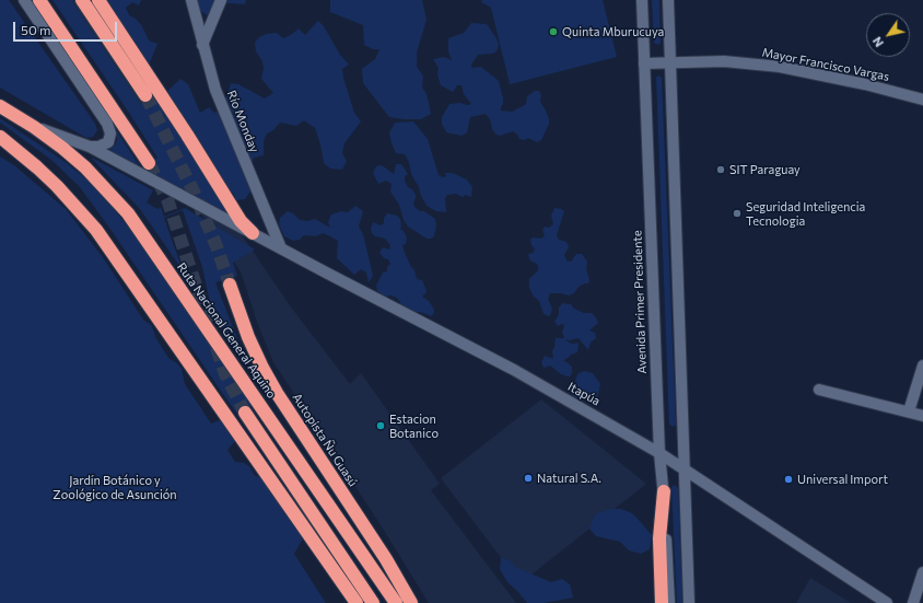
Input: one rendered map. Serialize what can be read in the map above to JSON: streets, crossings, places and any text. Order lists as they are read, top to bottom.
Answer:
{
  "streets": {
    "highway": ["Ruta Nacional General Aquino", "Autopista Ñu Guasú"],
    "street": [
      "Mayor Francisco Vargas",
      "Río Monday",
      "Avenida Primer Presidente",
      "Itapúa"
    ]
  },
  "crossings": [
    ["Mayor Francisco Vargas", "Avenida Primer Presidente"],
    ["Río Monday", "Itapúa"],
    ["Avenida Primer Presidente", "Itapúa"],
    ["Ruta Nacional General Aquino", "Itapúa"]
  ],
  "parks": ["Jardín Botánico y Zoológico de Asunción"],
  "places": [
    "Quinta Mburucuya",
    "SIT Paraguay",
    "Seguridad Inteligencia Tecnologia",
    "Estacion Botanico",
    "Natural S.A.",
    "Universal Import"
  ],
  "scale_bar": "50 m",
  "north": "bottom left"
}
